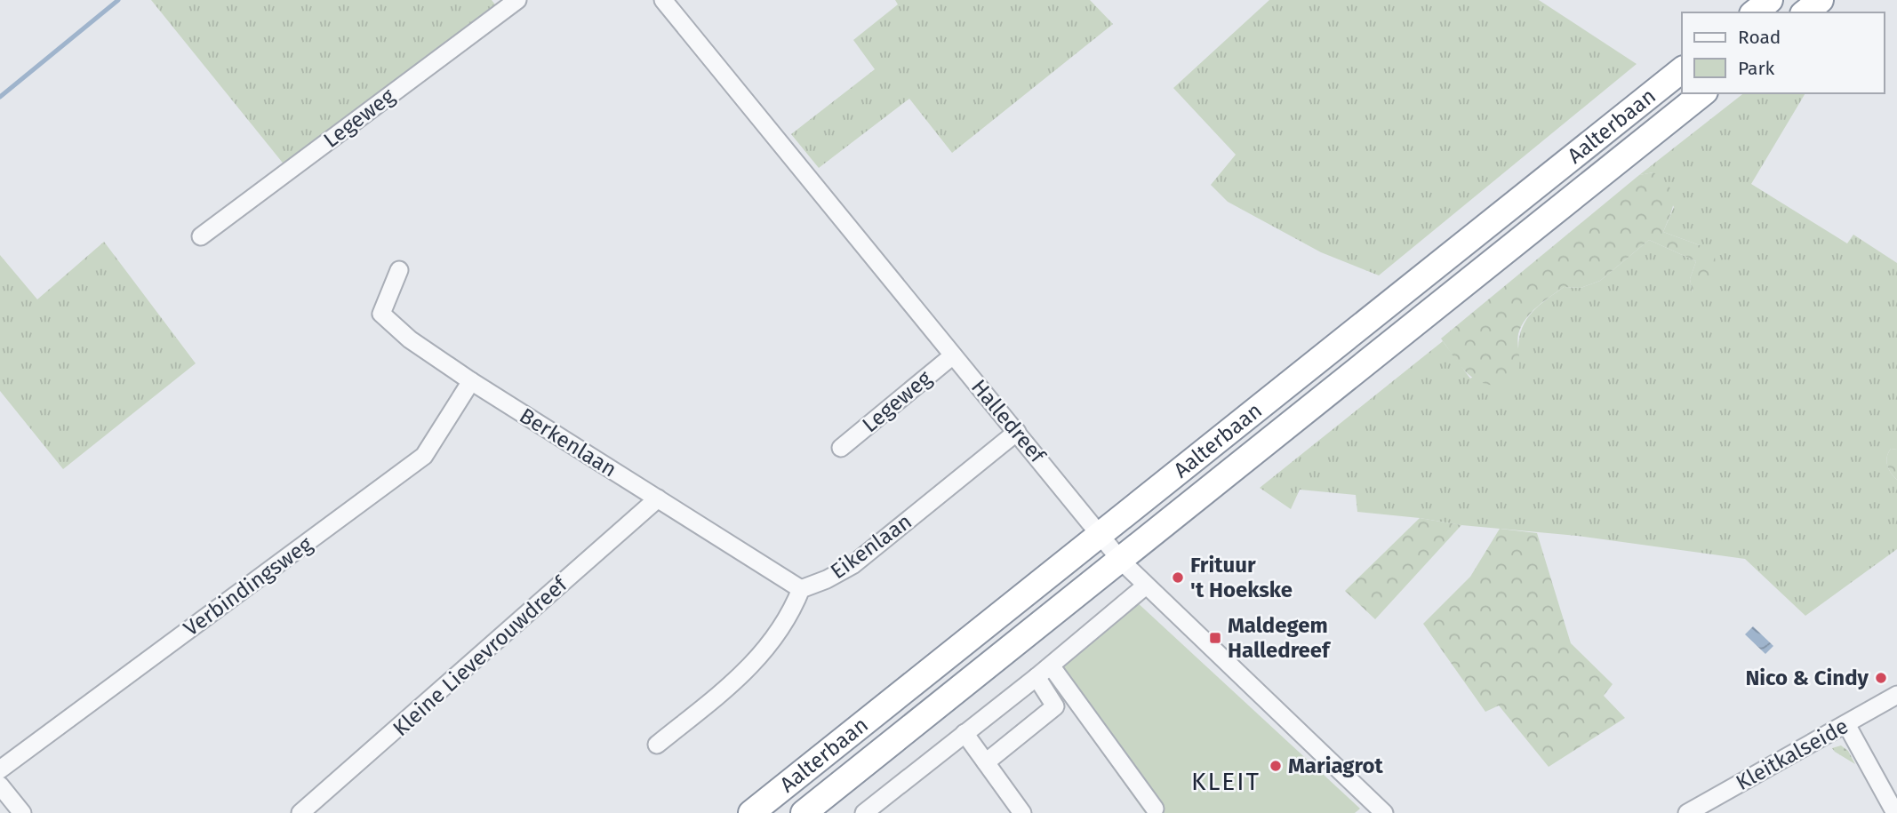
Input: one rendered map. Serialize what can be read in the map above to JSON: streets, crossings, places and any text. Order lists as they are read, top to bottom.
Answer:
{
  "streets": {
    "highway": ["Aalterbaan"],
    "street": [
      "Legeweg",
      "Halledreef",
      "Berkenlaan",
      "Eikenlaan",
      "Verbindingsweg",
      "Kleine Lievevrouwdreef",
      "Kleitkalseide"
    ]
  },
  "crossings": [
    ["Legeweg", "Halledreef"],
    ["Aalterbaan", "Halledreef"],
    ["Halledreef", "Eikenlaan"],
    ["Berkenlaan", "Eikenlaan"],
    ["Berkenlaan", "Verbindingsweg"],
    ["Berkenlaan", "Kleine Lievevrouwdreef"]
  ],
  "districts": ["KLEIT"],
  "places": {
    "other": ["Frituur 't Hoekske", "Nico & Cindy", "Mariagrot"],
    "transit": ["Maldegem Halledreef"]
  },
  "legend": ["Road", "Park"]
}
